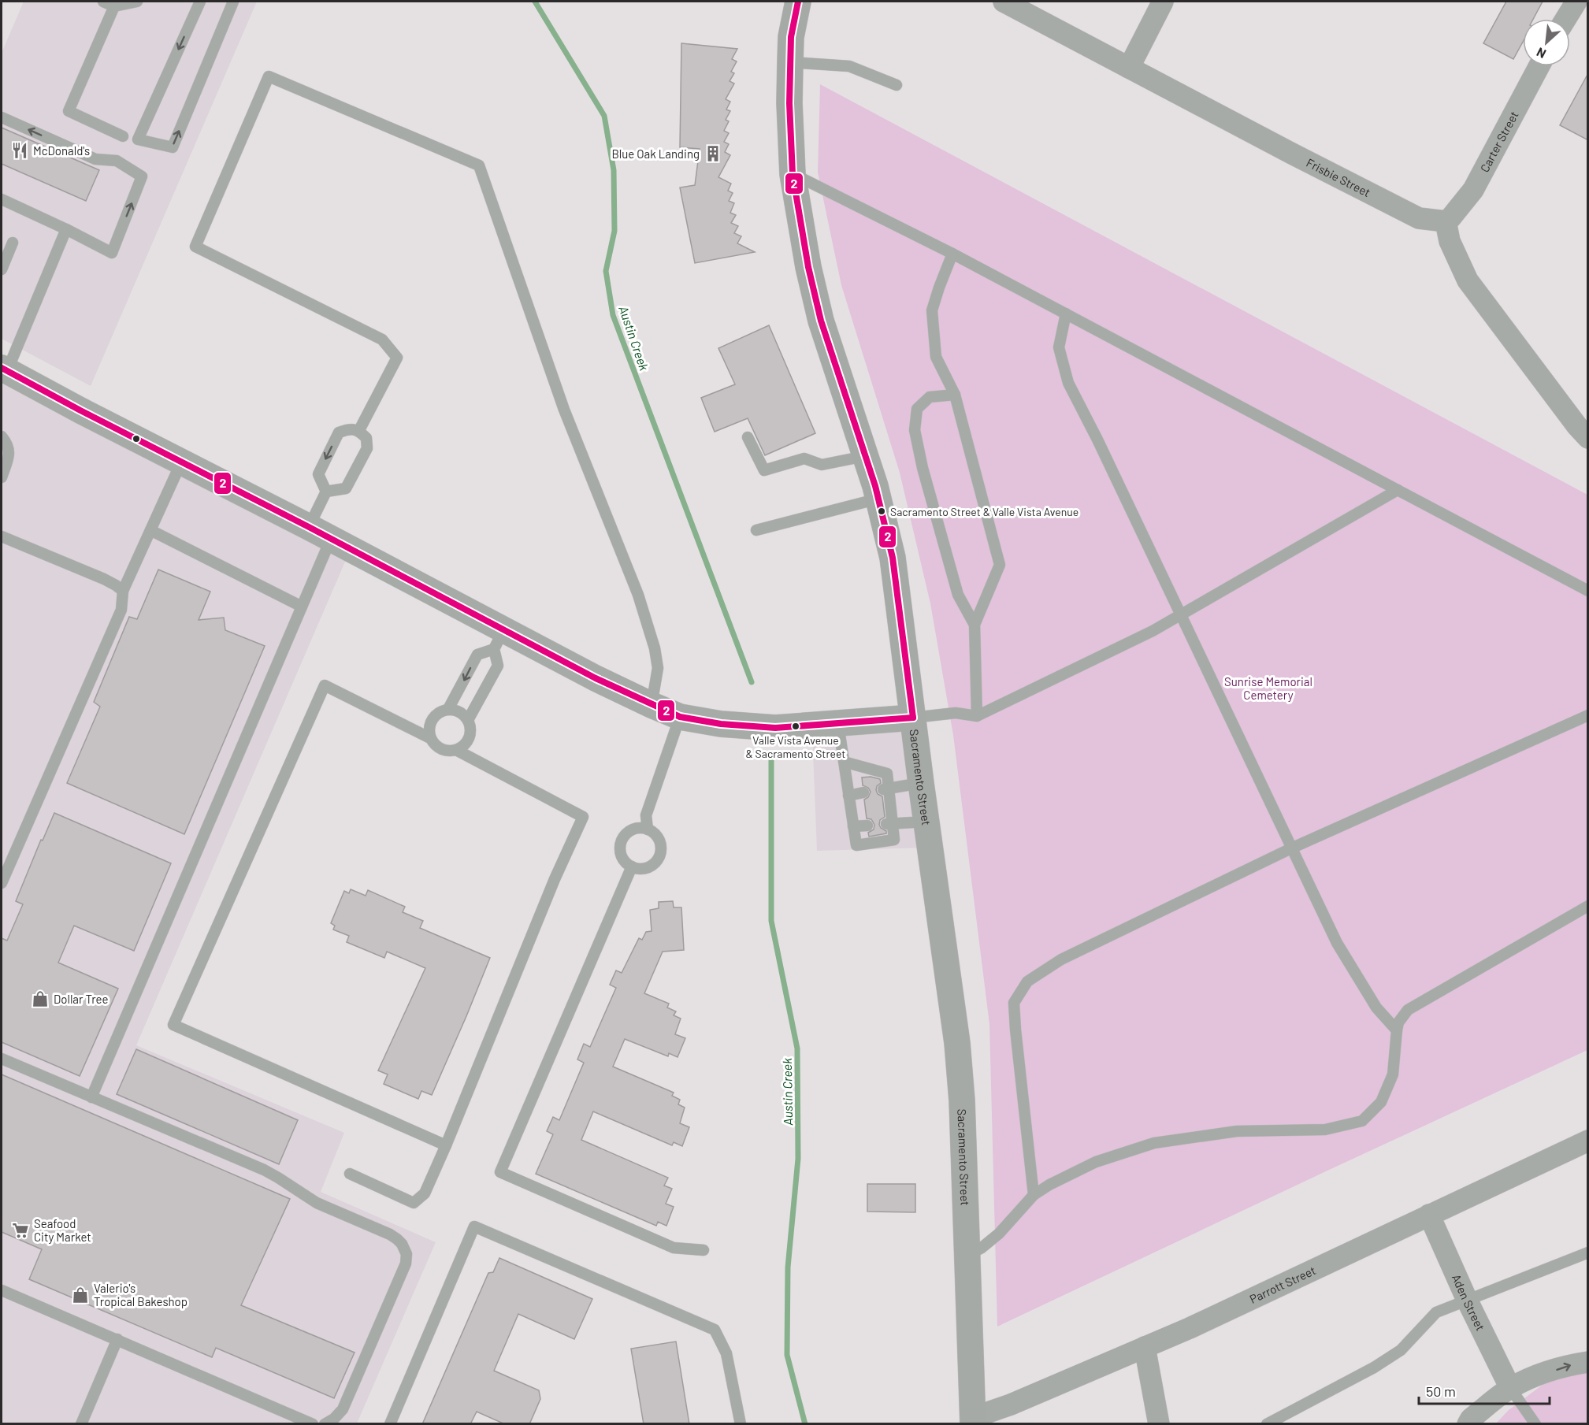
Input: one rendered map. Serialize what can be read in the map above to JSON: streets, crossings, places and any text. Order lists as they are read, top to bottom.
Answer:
{
  "streets": {
    "main road": ["Sacramento Street"],
    "street": [
      "Carter Street",
      "Frisbie Street",
      "Parrott Street",
      "Aden Street"
    ]
  },
  "crossings": [
    ["Carter Street", "Frisbie Street"],
    ["Sacramento Street", "Parrott Street"],
    ["Parrott Street", "Aden Street"]
  ],
  "water": ["Austin Creek"],
  "parks": ["Sunrise Memorial Cemetery"],
  "places": {
    "restaurant": ["McDonald's"],
    "building": ["Blue Oak Landing"],
    "other": ["Sacramento Street & Valle Vista Avenue", "Valle Vista Avenue & Sacramento Street"],
    "shop": ["Dollar Tree", "Valerio's Tropical Bakeshop"],
    "supermarket": ["Seafood City Market"]
  },
  "lines": ["transit line 2"],
  "scale_bar": "50 m",
  "north": "bottom left"
}
